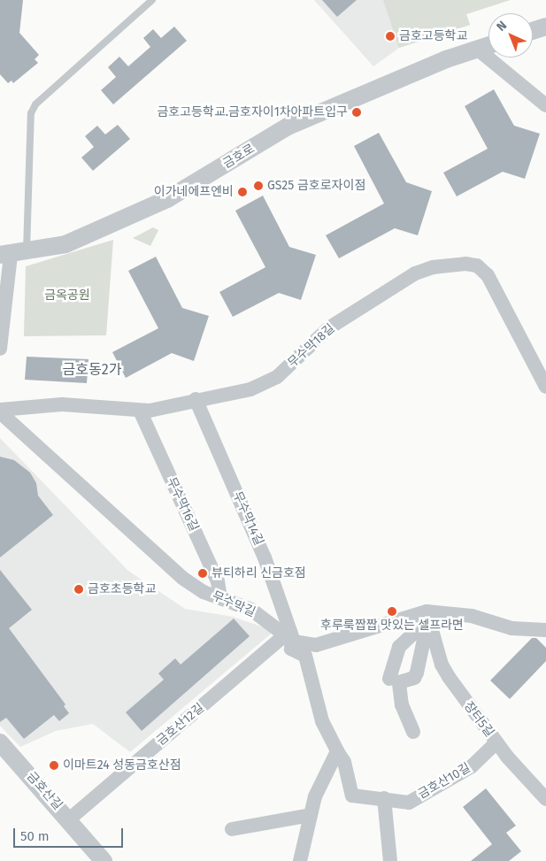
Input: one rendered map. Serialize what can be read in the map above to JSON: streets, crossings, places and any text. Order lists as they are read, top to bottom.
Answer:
{
  "streets": {
    "street": [
      "금호로",
      "무수막18길",
      "무수막16길",
      "무수막14길",
      "무수막길",
      "장터5길",
      "금호산12길",
      "금호산10길",
      "금호산길"
    ]
  },
  "crossings": [
    ["무수막18길", "무수막16길"],
    ["무수막18길", "무수막14길"],
    ["무수막18길", "무수막길"],
    ["무수막16길", "무수막길"],
    ["무수막14길", "무수막길"],
    ["무수막14길", "금호산12길"],
    ["무수막14길", "금호산10길"],
    ["무수막길", "장터5길"],
    ["무수막길", "금호산12길"],
    ["무수막길", "금호산10길"],
    ["장터5길", "금호산10길"],
    ["금호산12길", "금호산10길"],
    ["금호산12길", "금호산길"]
  ],
  "districts": ["금호동2가"],
  "parks": ["금옥공원"],
  "places": [
    "금호고등학교",
    "금호고등학교.금호자이1차아파트입구",
    "GS25 금호로자이점",
    "이가네에프엔비",
    "뷰티하리 신금호점",
    "금호초등학교",
    "후루룩짭짭 맛있는 셀프라면",
    "이마트24 성동금호산점"
  ],
  "scale_bar": "50 m",
  "north": "top left"
}
